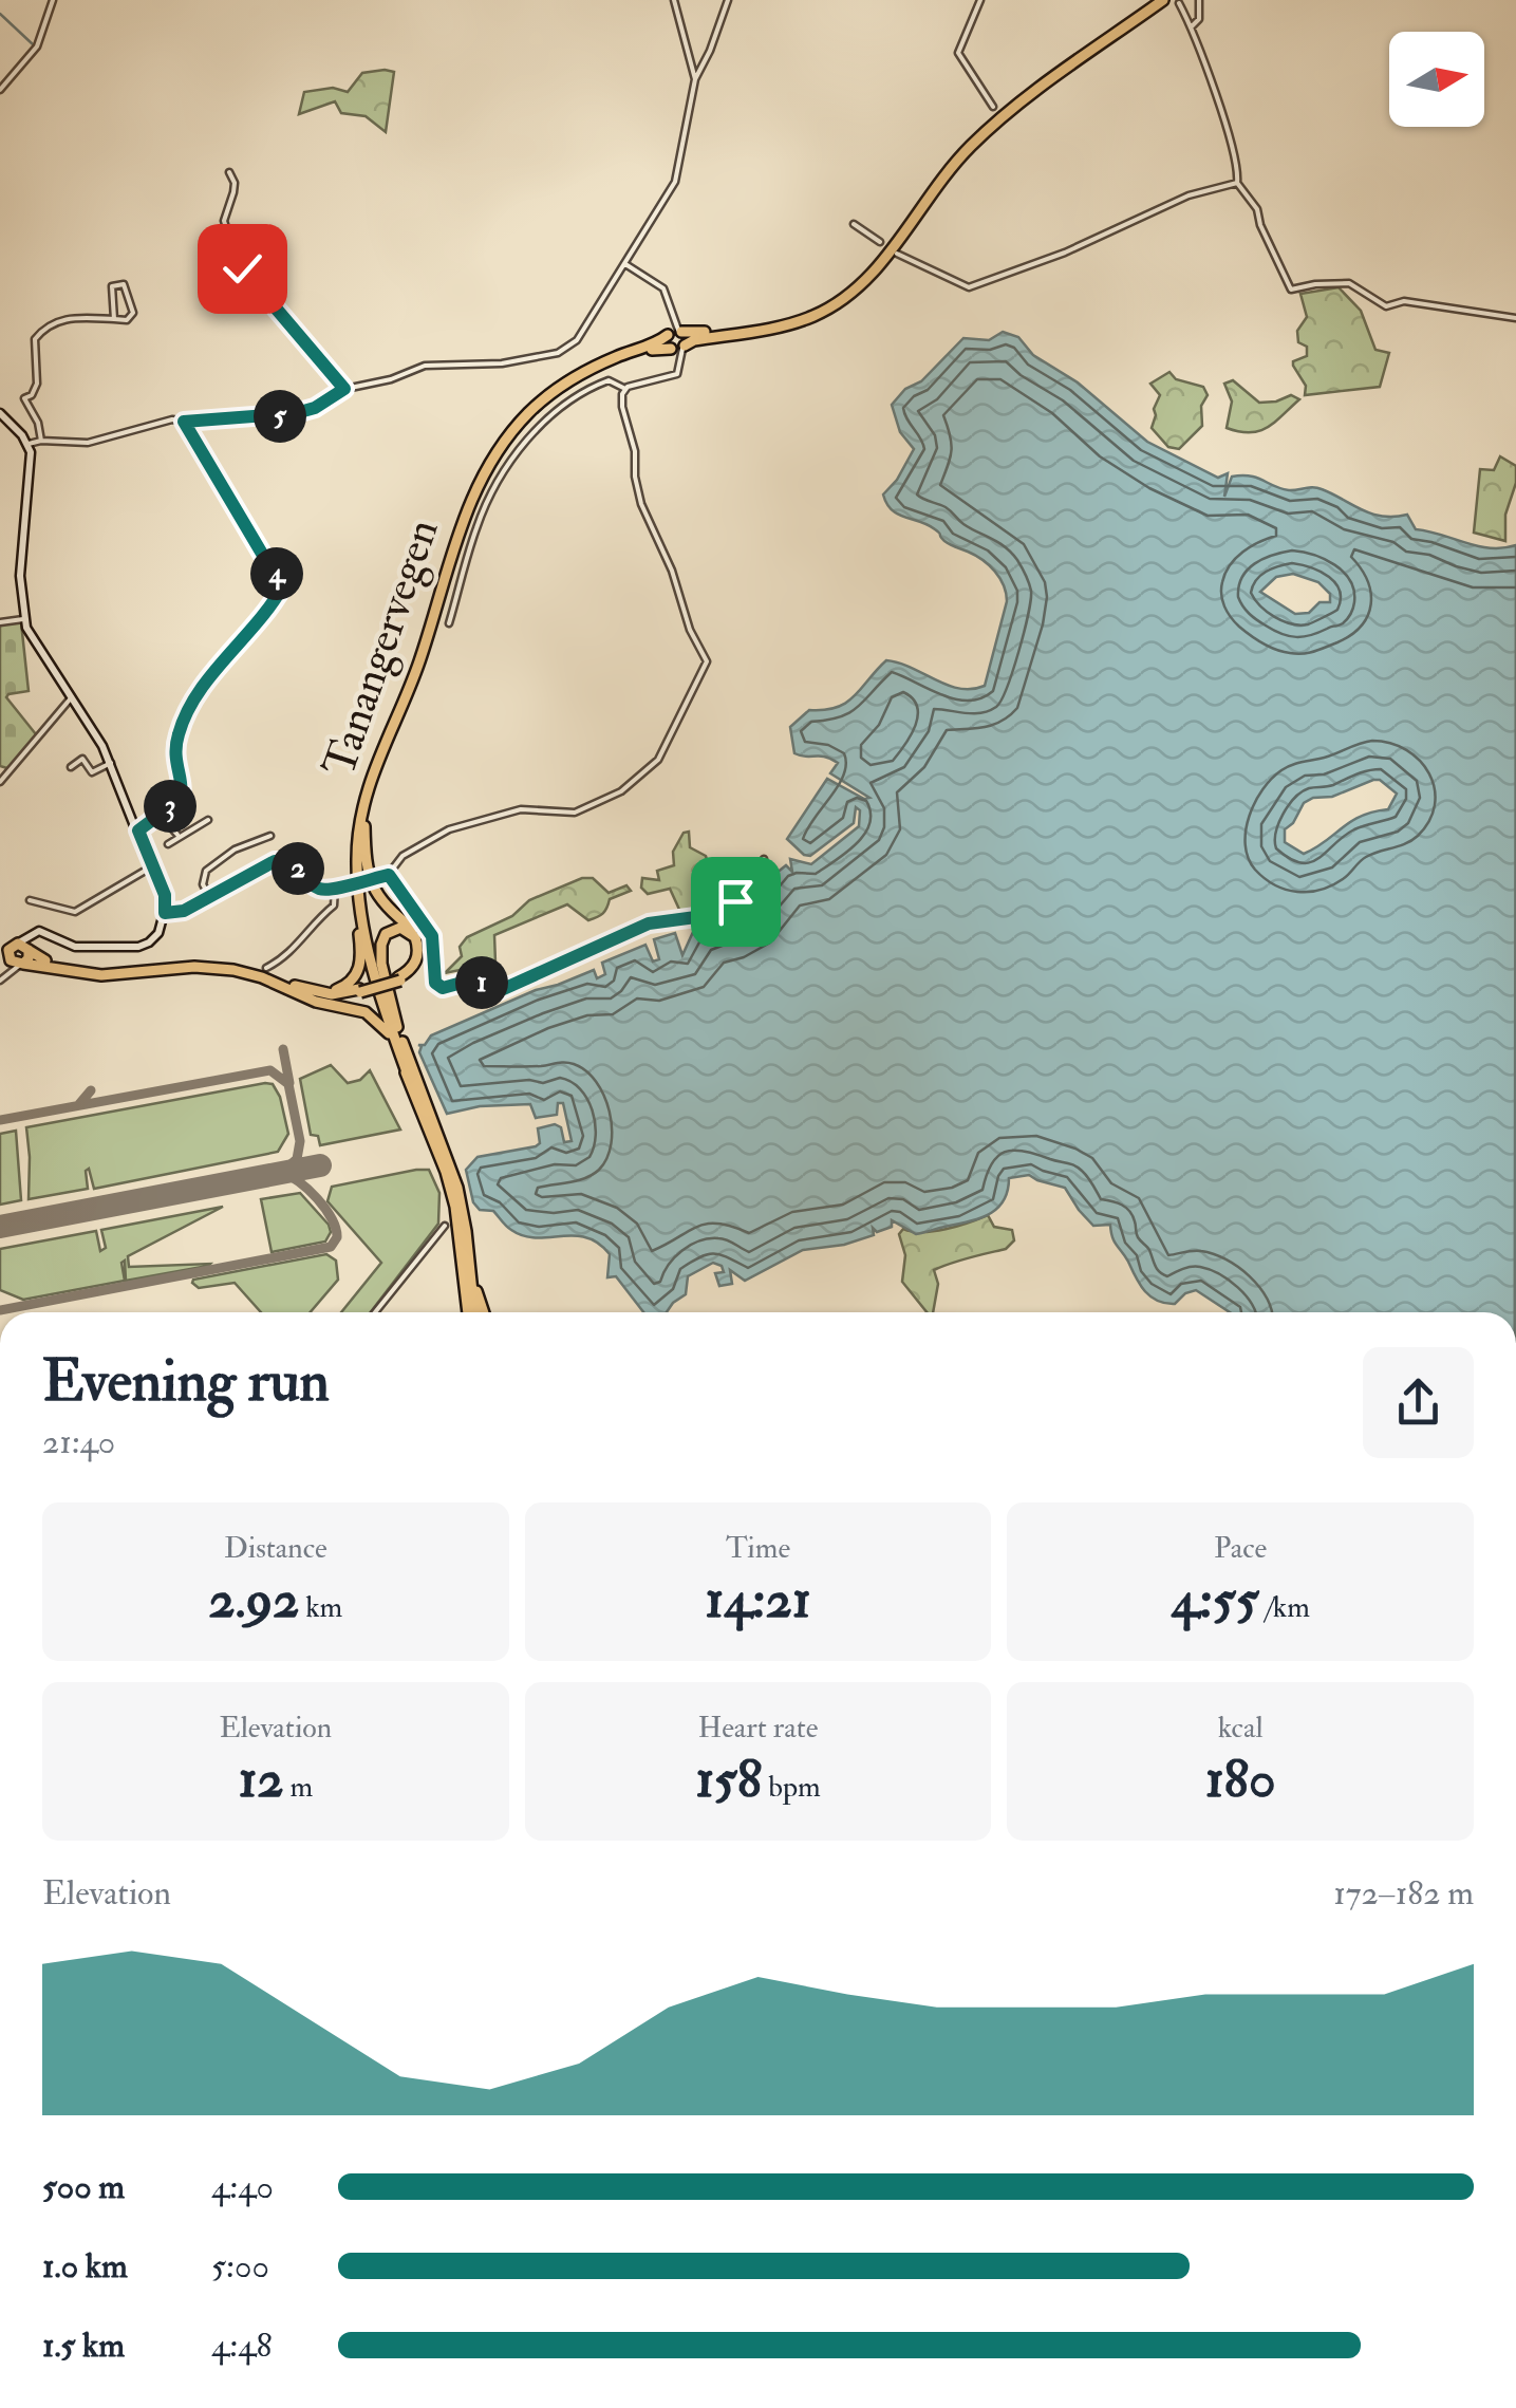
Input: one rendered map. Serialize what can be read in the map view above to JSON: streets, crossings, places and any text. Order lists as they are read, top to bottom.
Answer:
{
  "streets": {
    "highway": ["Tanangervegen"]
  },
  "north": "right",
  "page": {
    "pins": [
      "5",
      "4",
      "3",
      "2",
      "1"
    ],
    "heading": ["Evening run", "21:40"],
    "stats": [
      ["Distance", "2.92 km"],
      ["Time", "14:21"],
      ["Pace", "4:55 /km"],
      ["Elevation", "12 m"],
      ["Heart rate", "158 bpm"],
      ["kcal", "180"]
    ],
    "chart": ["Elevation", "172–182 m"],
    "list": [
      {
        "name": "500 m",
        "note": "4:40"
      },
      {
        "name": "1.0 km",
        "note": "5:00"
      },
      {
        "name": "1.5 km",
        "note": "4:48"
      }
    ]
  }
}
